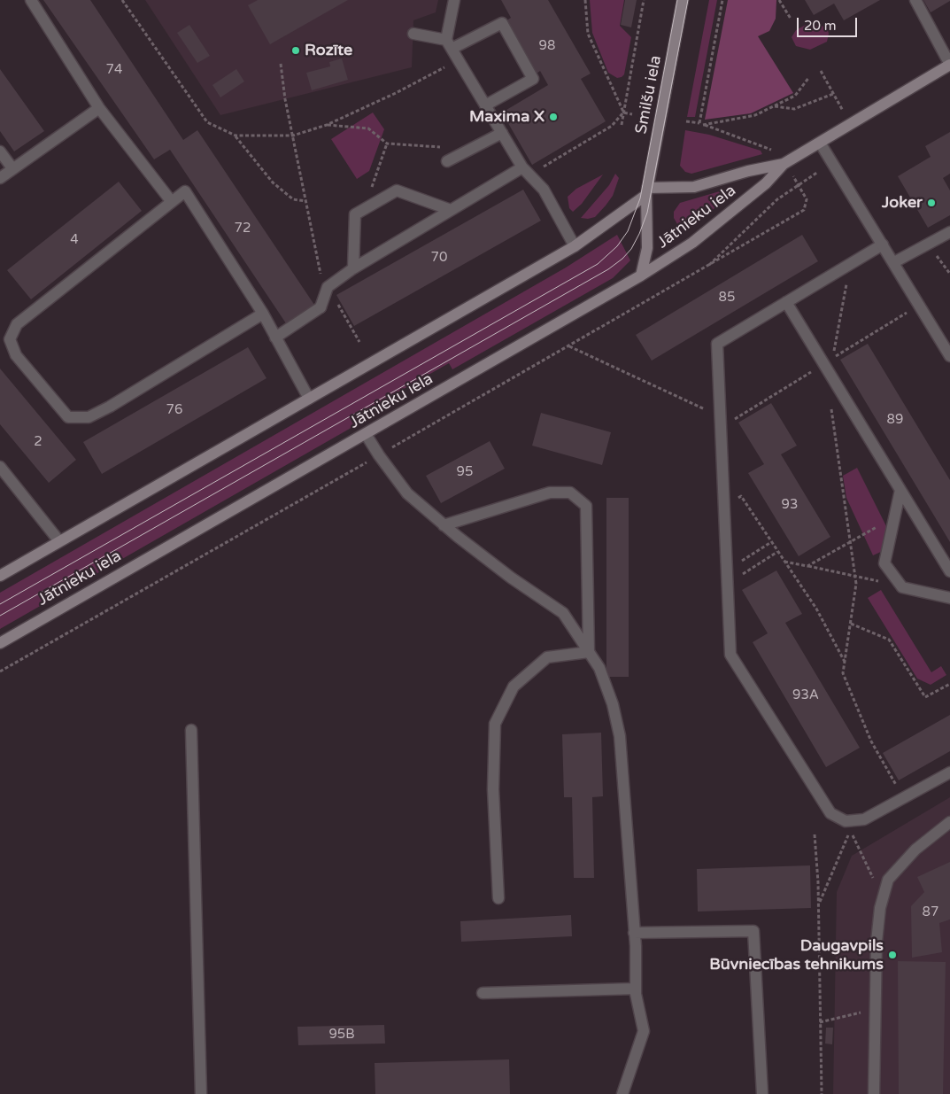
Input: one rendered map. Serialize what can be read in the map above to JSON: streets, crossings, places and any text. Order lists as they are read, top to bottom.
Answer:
{
  "streets": {
    "street": ["Smilšu iela", "Jātnieku iela"]
  },
  "crossings": [
    ["Smilšu iela", "Jātnieku iela"]
  ],
  "places": [
    "Rozīte",
    "Maxima X",
    "Joker",
    "Daugavpils Būvniecības tehnikums"
  ],
  "house_numbers": [
    "98",
    "74",
    "72",
    "4",
    "70",
    "85",
    "76",
    "89",
    "2",
    "95",
    "93",
    "93A",
    "87",
    "95B"
  ],
  "scale_bar": "20 m"
}
